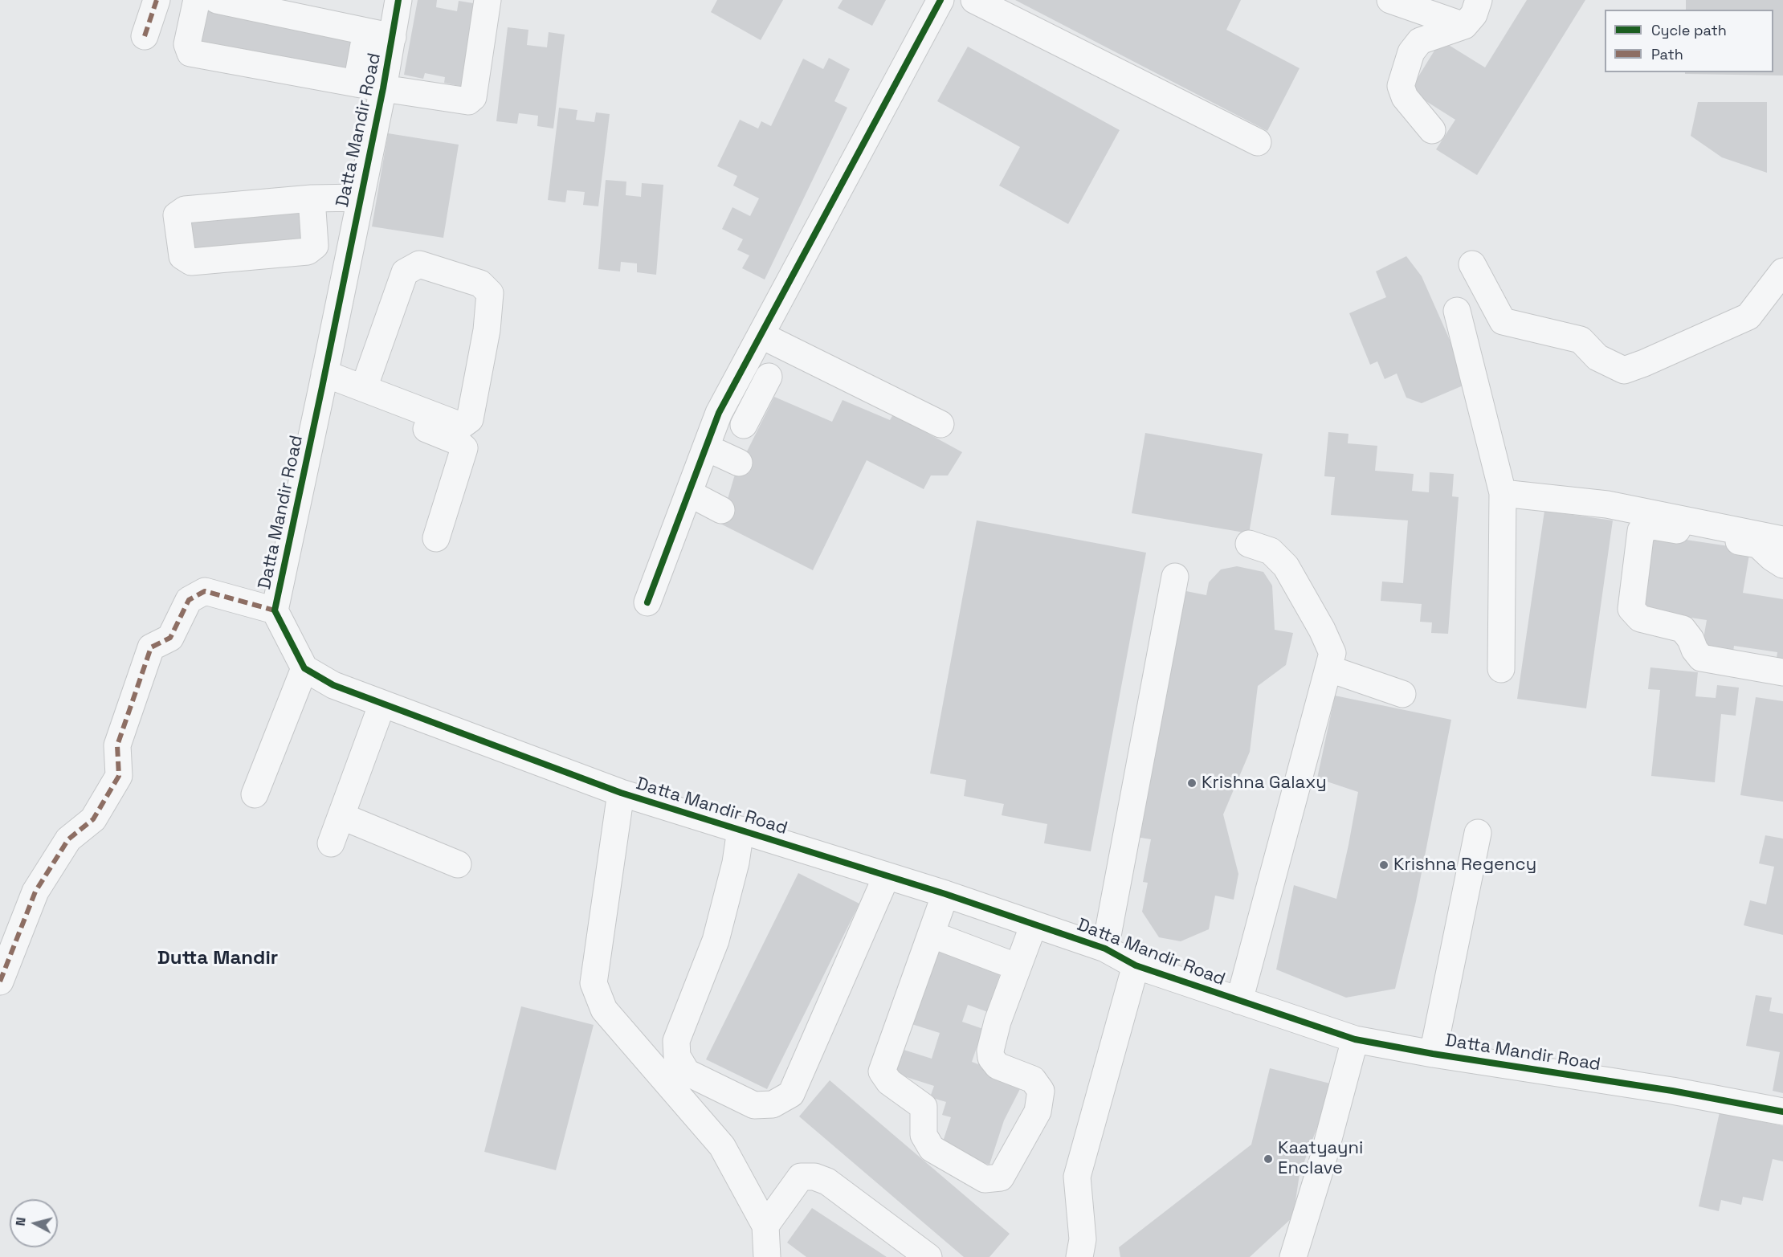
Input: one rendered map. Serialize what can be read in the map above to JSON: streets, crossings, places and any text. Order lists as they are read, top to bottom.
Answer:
{
  "streets": {
    "street": ["Datta Mandir Road"]
  },
  "districts": ["Dutta Mandir"],
  "places": ["Krishna Galaxy", "Krishna Regency", "Kaatyayni Enclave"],
  "legend": ["Cycle path", "Path"],
  "north": "left"
}
